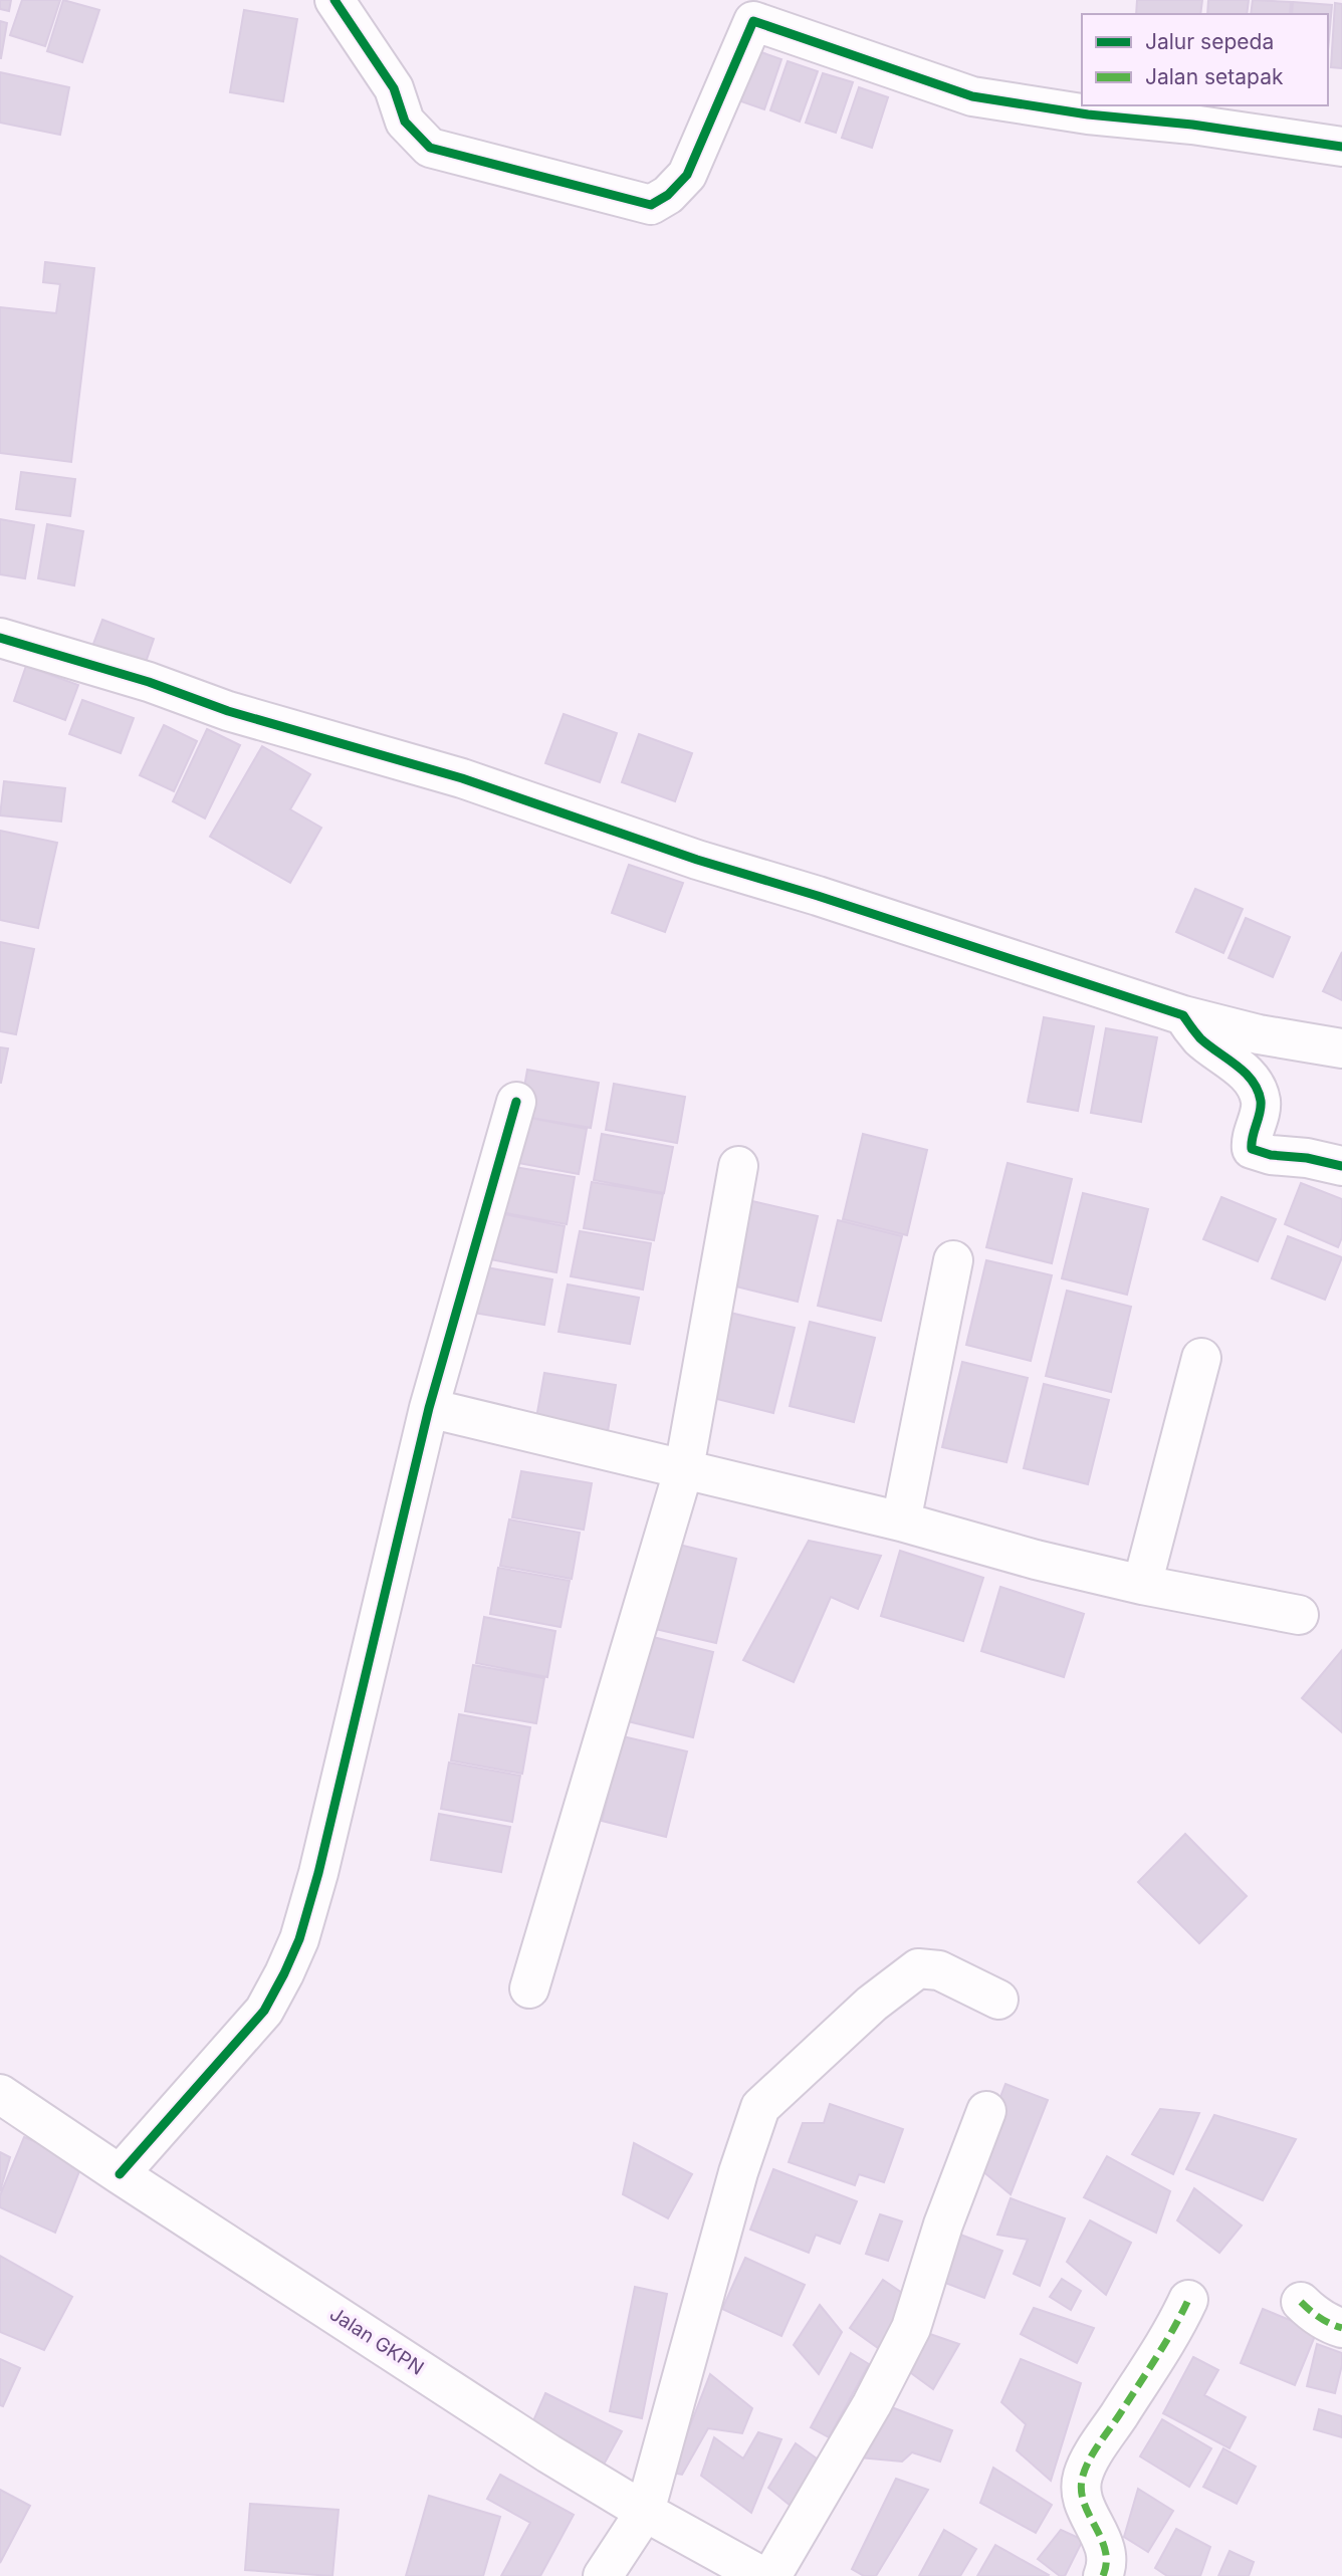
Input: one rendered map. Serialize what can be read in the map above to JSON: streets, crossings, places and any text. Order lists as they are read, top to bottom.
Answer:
{
  "streets": {
    "street": ["Jalan GKPN"]
  },
  "legend": ["Jalur sepeda", "Jalan setapak"]
}
